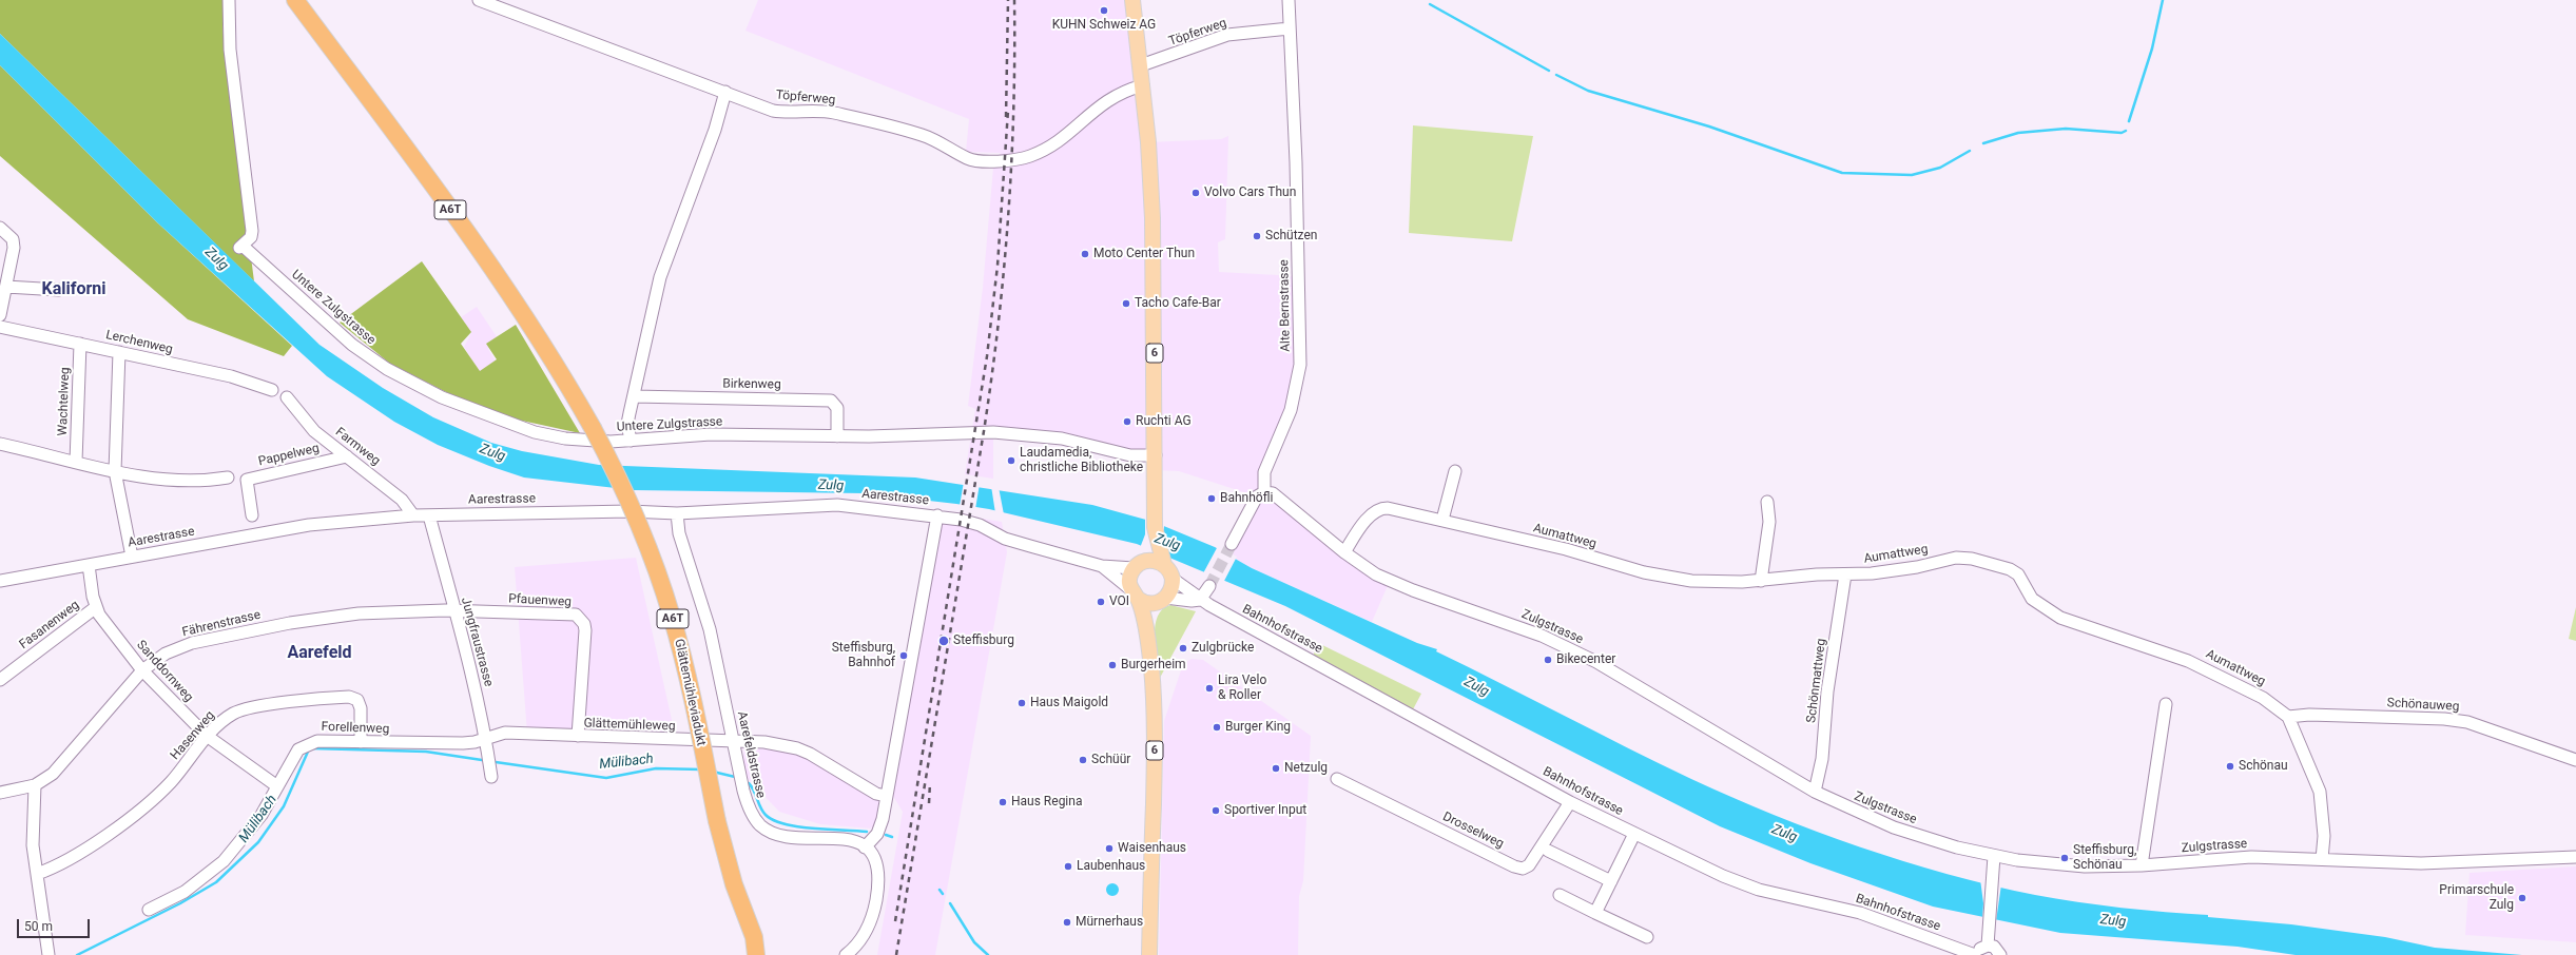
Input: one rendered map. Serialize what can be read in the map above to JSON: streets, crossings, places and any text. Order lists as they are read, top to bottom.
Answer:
{
  "streets": {
    "highway": ["A6T", "Glättemühleviadukt"],
    "main road": ["6"],
    "street": [
      "Töpferweg",
      "Alte Bernstrasse",
      "Untere Zulgstrasse",
      "Lerchenweg",
      "Birkenweg",
      "Wachtelweg",
      "Farmweg",
      "Pappelweg",
      "Aarestrasse",
      "Aumattweg",
      "Pfauenweg",
      "Fährenstrasse",
      "Fasanenweg",
      "Zulgstrasse",
      "Bahnhofstrasse",
      "Jungfraustrasse",
      "Sanddornweg",
      "Schönmattweg",
      "Schönauweg",
      "Glättemühleweg",
      "Forellenweg",
      "Hasenweg",
      "Aarefeldstrasse",
      "Drosselweg"
    ]
  },
  "crossings": [
    ["Töpferweg", "Alte Bernstrasse"],
    ["Töpferweg", "6"],
    ["A6T", "Glättemühleviadukt"],
    ["Alte Bernstrasse", "Zulgstrasse"],
    ["Untere Zulgstrasse", "6"],
    ["Untere Zulgstrasse", "Birkenweg"],
    ["Lerchenweg", "Wachtelweg"],
    ["Farmweg", "Pappelweg"],
    ["Farmweg", "Aarestrasse"],
    ["Aarestrasse", "Jungfraustrasse"],
    ["Aarestrasse", "Sanddornweg"],
    ["Aarestrasse", "Aarefeldstrasse"],
    ["Aumattweg", "Zulgstrasse"],
    ["Aumattweg", "Schönmattweg"],
    ["Aumattweg", "Schönauweg"],
    ["Pfauenweg", "Fährenstrasse"],
    ["Pfauenweg", "Jungfraustrasse"],
    ["Pfauenweg", "Glättemühleweg"],
    ["Fährenstrasse", "Jungfraustrasse"],
    ["Fährenstrasse", "Sanddornweg"],
    ["Fasanenweg", "Sanddornweg"],
    ["Zulgstrasse", "Schönmattweg"],
    ["Bahnhofstrasse", "Drosselweg"],
    ["Jungfraustrasse", "Glättemühleweg"],
    ["Jungfraustrasse", "Forellenweg"],
    ["Sanddornweg", "Forellenweg"],
    ["Sanddornweg", "Hasenweg"],
    ["Glättemühleweg", "Forellenweg"],
    ["Glättemühleweg", "Aarefeldstrasse"],
    ["Forellenweg", "Hasenweg"]
  ],
  "districts": ["Kaliforni", "Aarefeld"],
  "water": ["Zulg", "Mülibach"],
  "places": [
    "KUHN Schweiz AG",
    "Volvo Cars Thun",
    "Schützen",
    "Moto Center Thun",
    "Tacho Cafe-Bar",
    "Ruchti AG",
    "Laudamedia, christliche Bibliotheke",
    "Bahnhöfli",
    "VOI",
    "Steffisburg",
    "Zulgbrücke",
    "Steffisburg, Bahnhof",
    "Bikecenter",
    "Burgerheim",
    "Lira Velo & Roller",
    "Haus Maigold",
    "Burger King",
    "Schüür",
    "Schönau",
    "Netzulg",
    "Haus Regina",
    "Sportiver Input",
    "Waisenhaus",
    "Steffisburg, Schönau",
    "Laubenhaus",
    "Primarschule Zulg",
    "Mürnerhaus"
  ],
  "scale_bar": "50 m"
}
